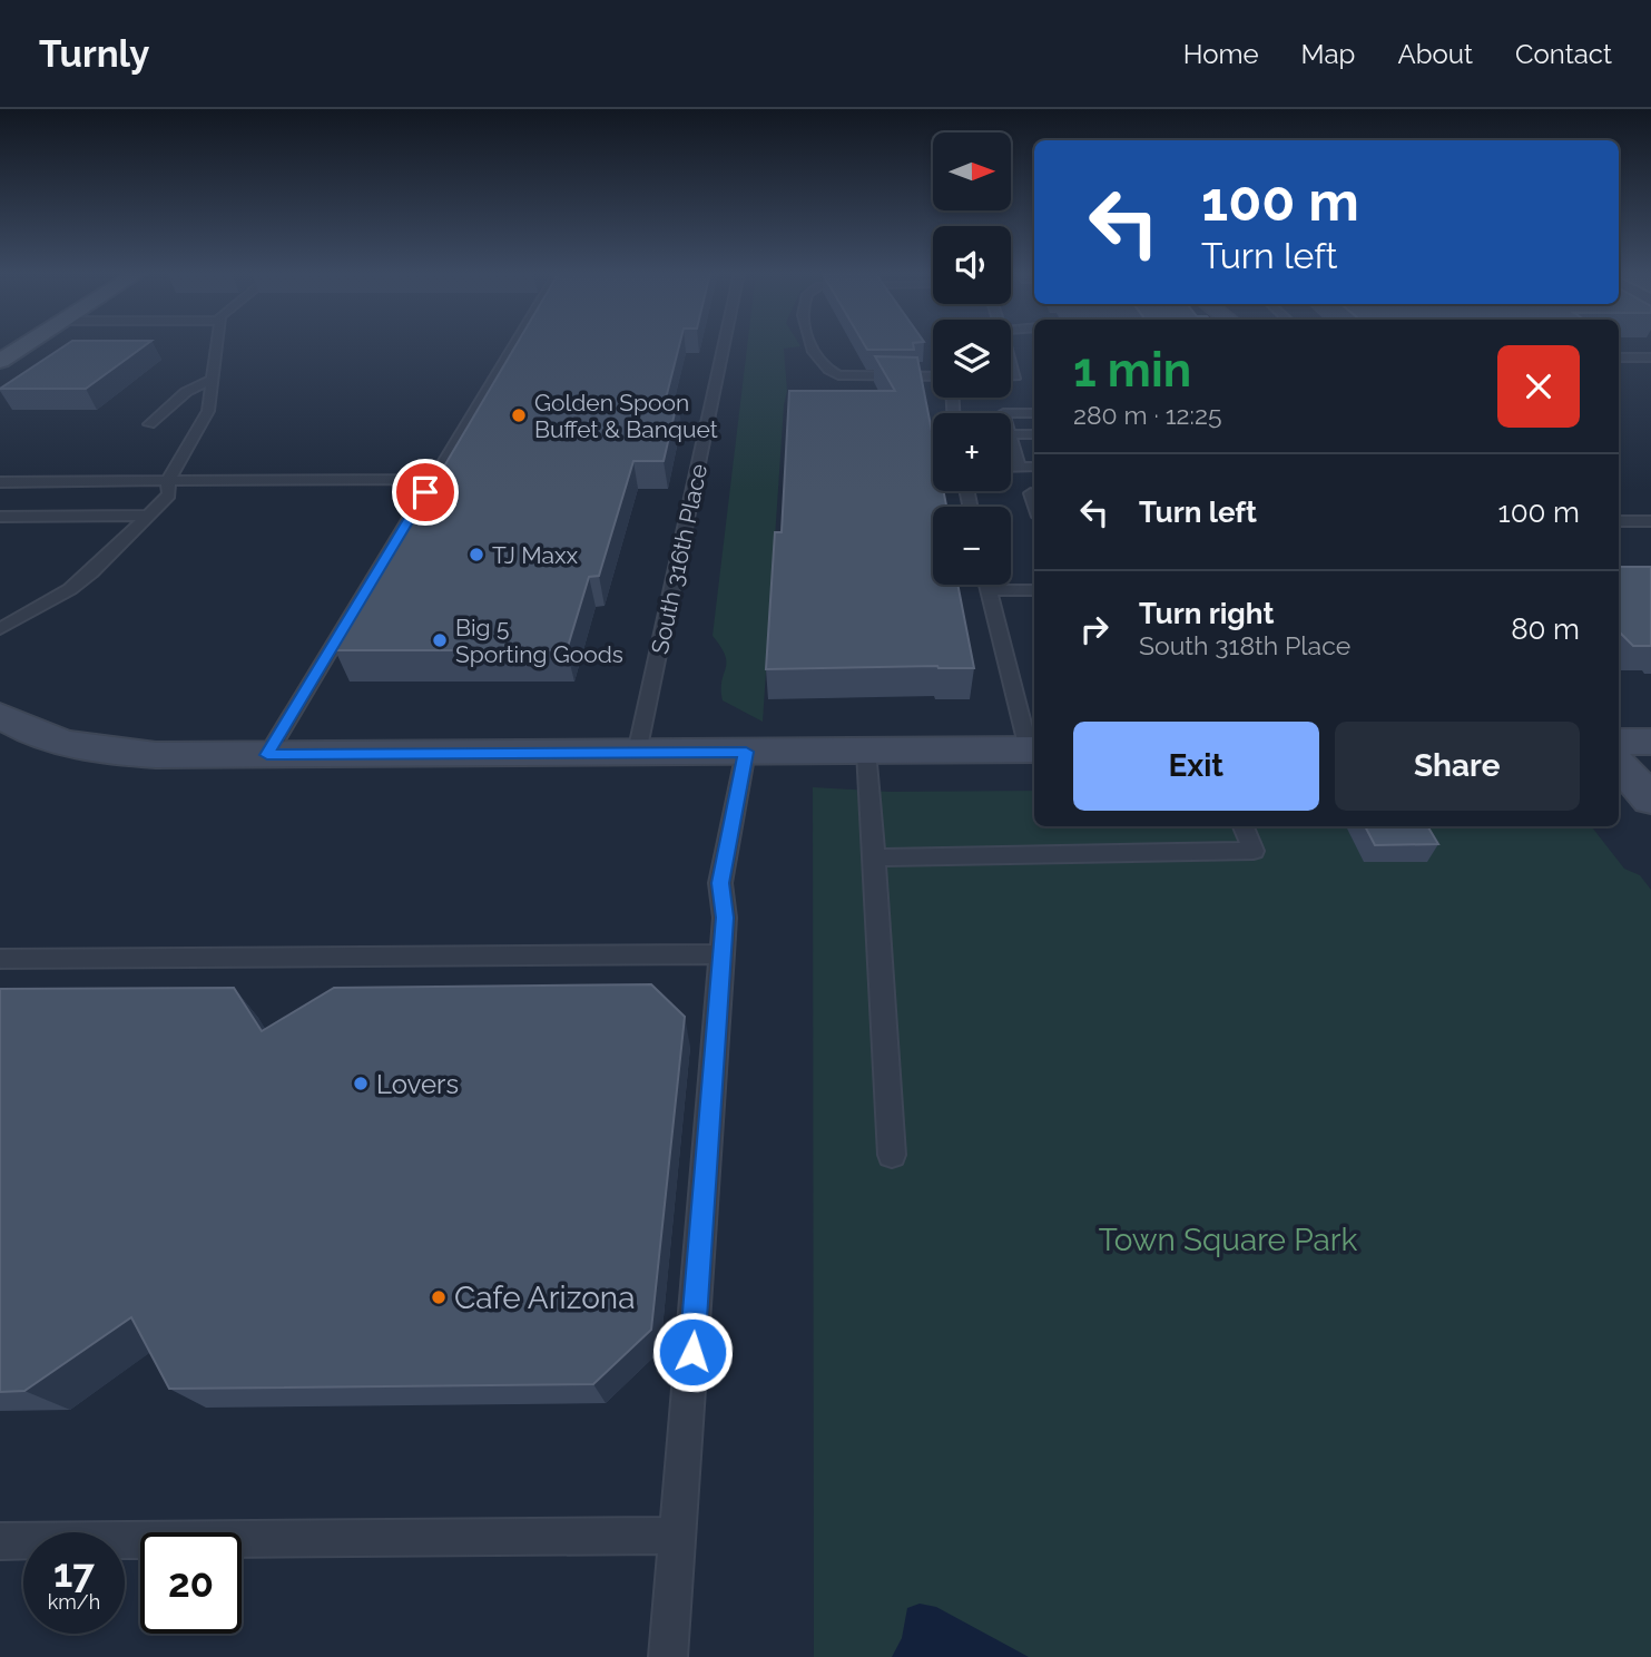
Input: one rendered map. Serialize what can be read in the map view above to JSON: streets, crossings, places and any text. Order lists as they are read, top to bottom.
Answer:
{
  "streets": {
    "lane": ["South 316th Place"]
  },
  "parks": ["Town Square Park"],
  "places": [
    "Golden Spoon Buffet & Banquet",
    "TJ Maxx",
    "Big 5 Sporting Goods",
    "Lovers",
    "Cafe Arizona"
  ],
  "north": "right",
  "page": {
    "header": "Turnly",
    "nav": [
      "Home",
      "Map",
      "About",
      "Contact"
    ],
    "map_buttons": ["+", "−"],
    "turn": ["100 m", "Turn left"],
    "heading": ["1 min", "280 m · 12:25"],
    "list": [
      {
        "name": "Turn left",
        "value": "100 m"
      },
      {
        "name": "Turn right",
        "note": "South 318th Place",
        "value": "80 m"
      }
    ],
    "buttons": ["Exit", "Share"],
    "speed": "17 km/h",
    "limit": "20"
  }
}
